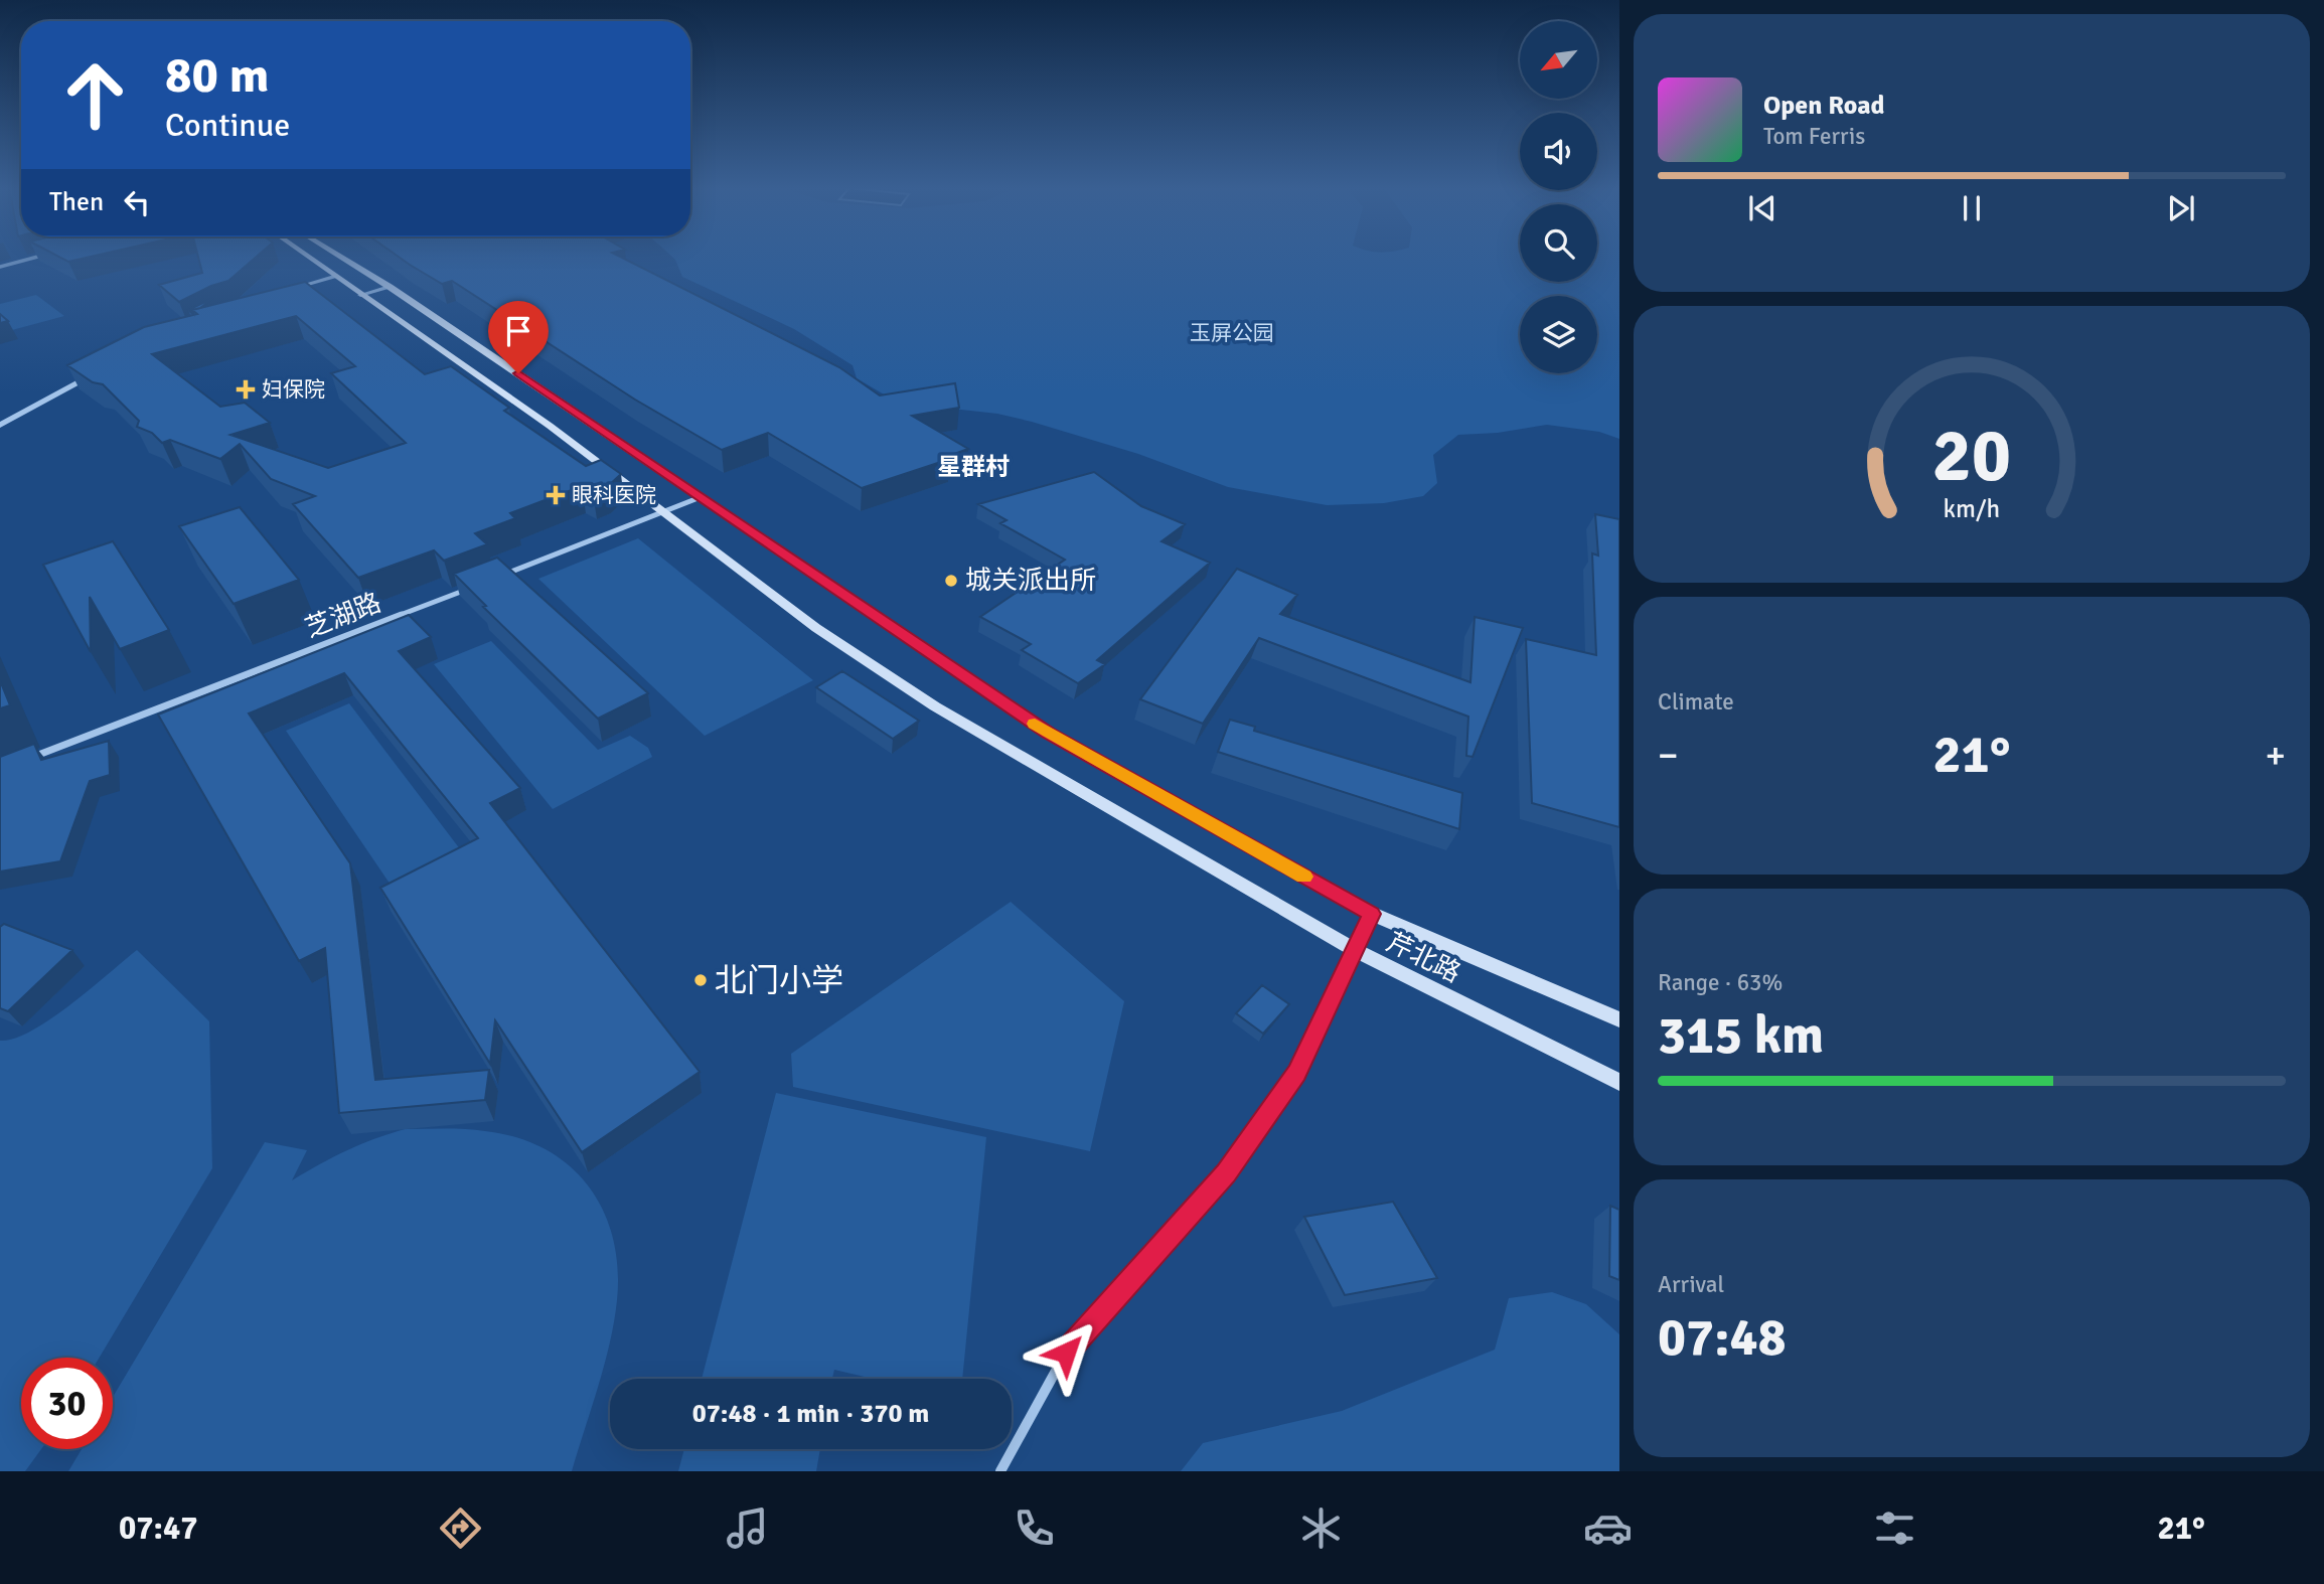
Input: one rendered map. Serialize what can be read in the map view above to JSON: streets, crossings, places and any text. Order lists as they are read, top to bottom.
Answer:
{
  "streets": {
    "main road": ["芹北路"],
    "street": ["芝湖路"]
  },
  "districts": ["星群村"],
  "parks": ["玉屏公园"],
  "places": {
    "health": ["妇保院", "眼科医院"],
    "other": ["城关派出所", "北门小学"]
  },
  "north": "bottom left",
  "page": {
    "turn": ["80 m", "Continue"],
    "song": ["Open Road", "Tom Ferris"],
    "then": "Then",
    "tile": [
      "Climate",
      ["Range · 63%", "315 km"],
      ["Arrival", "07:48"]
    ],
    "heat": ["−", "21°", "+"],
    "limit": "30",
    "trip": "07:48 · 1 min · 370 m",
    "tabs": ["07:47", "21°"],
    "gauge": ["20", "km/h"]
  }
}
